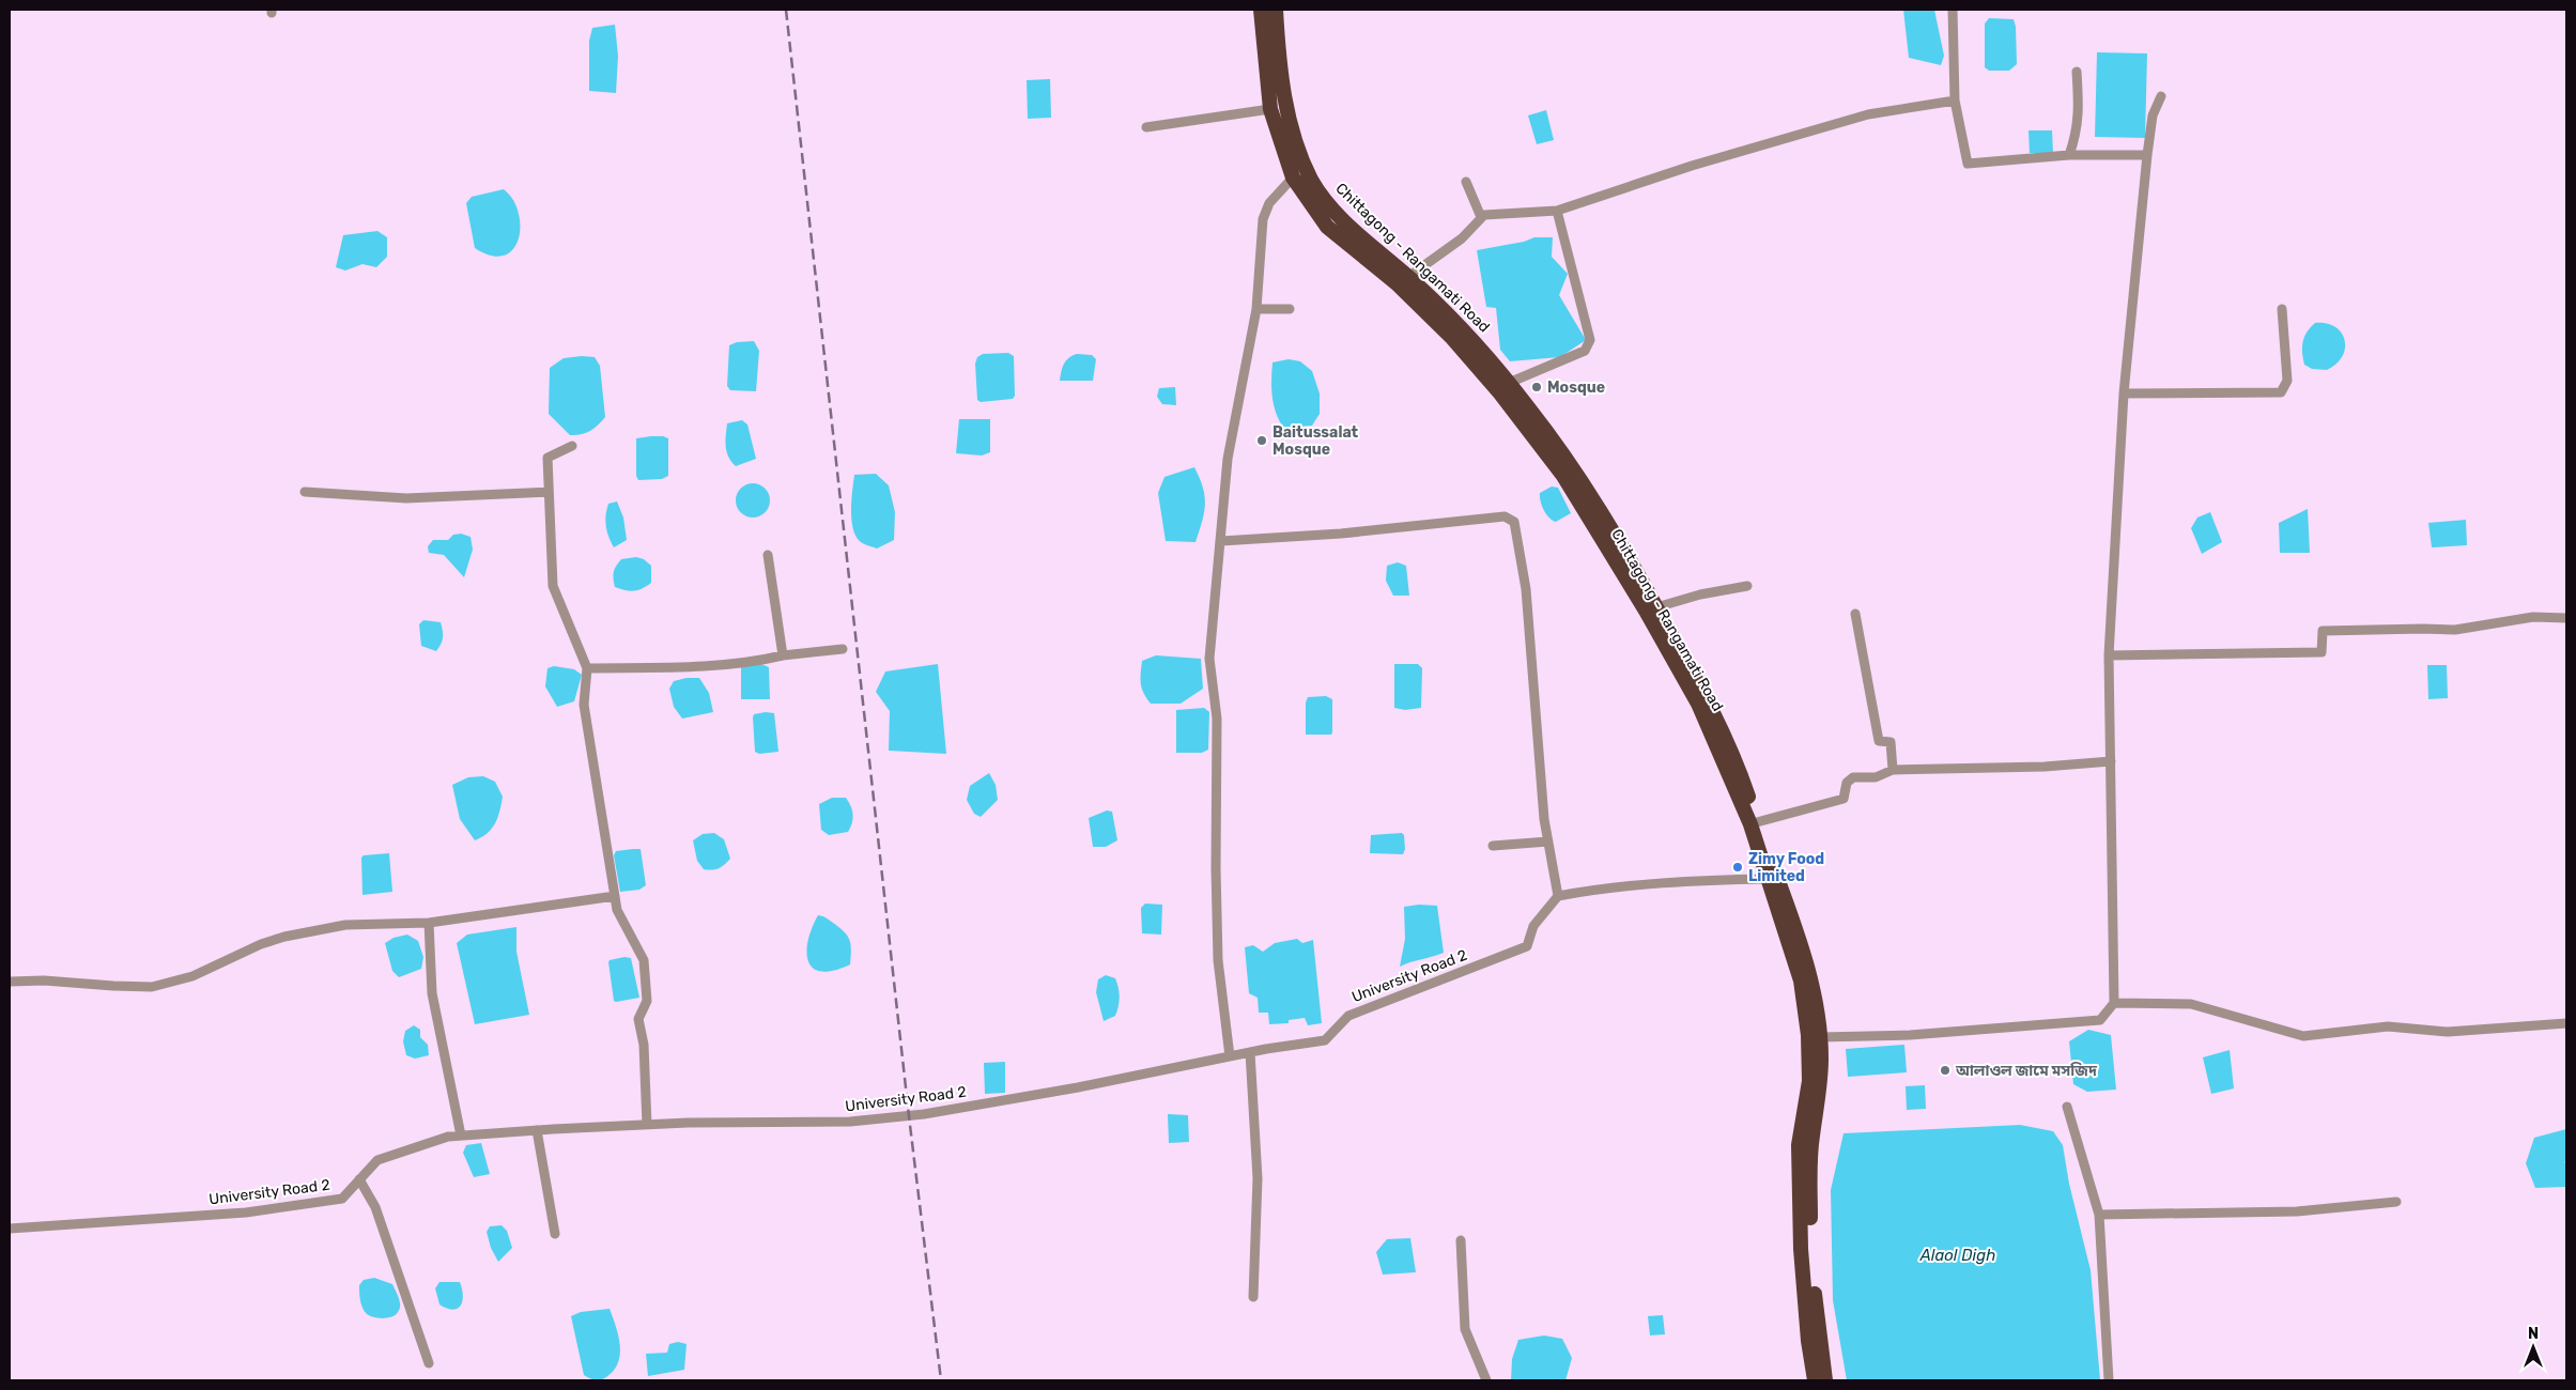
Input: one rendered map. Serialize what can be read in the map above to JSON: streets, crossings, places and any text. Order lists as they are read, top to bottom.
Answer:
{
  "streets": {
    "highway": ["Chittagong - Rangamati Road"],
    "street": ["University Road 2"]
  },
  "water": ["Alaol Digh"],
  "places": [
    "Mosque",
    "Baitussalat Mosque",
    "Zimy Food Limited",
    "আলাওল জামে মসজিদ"
  ],
  "north": "top"
}
